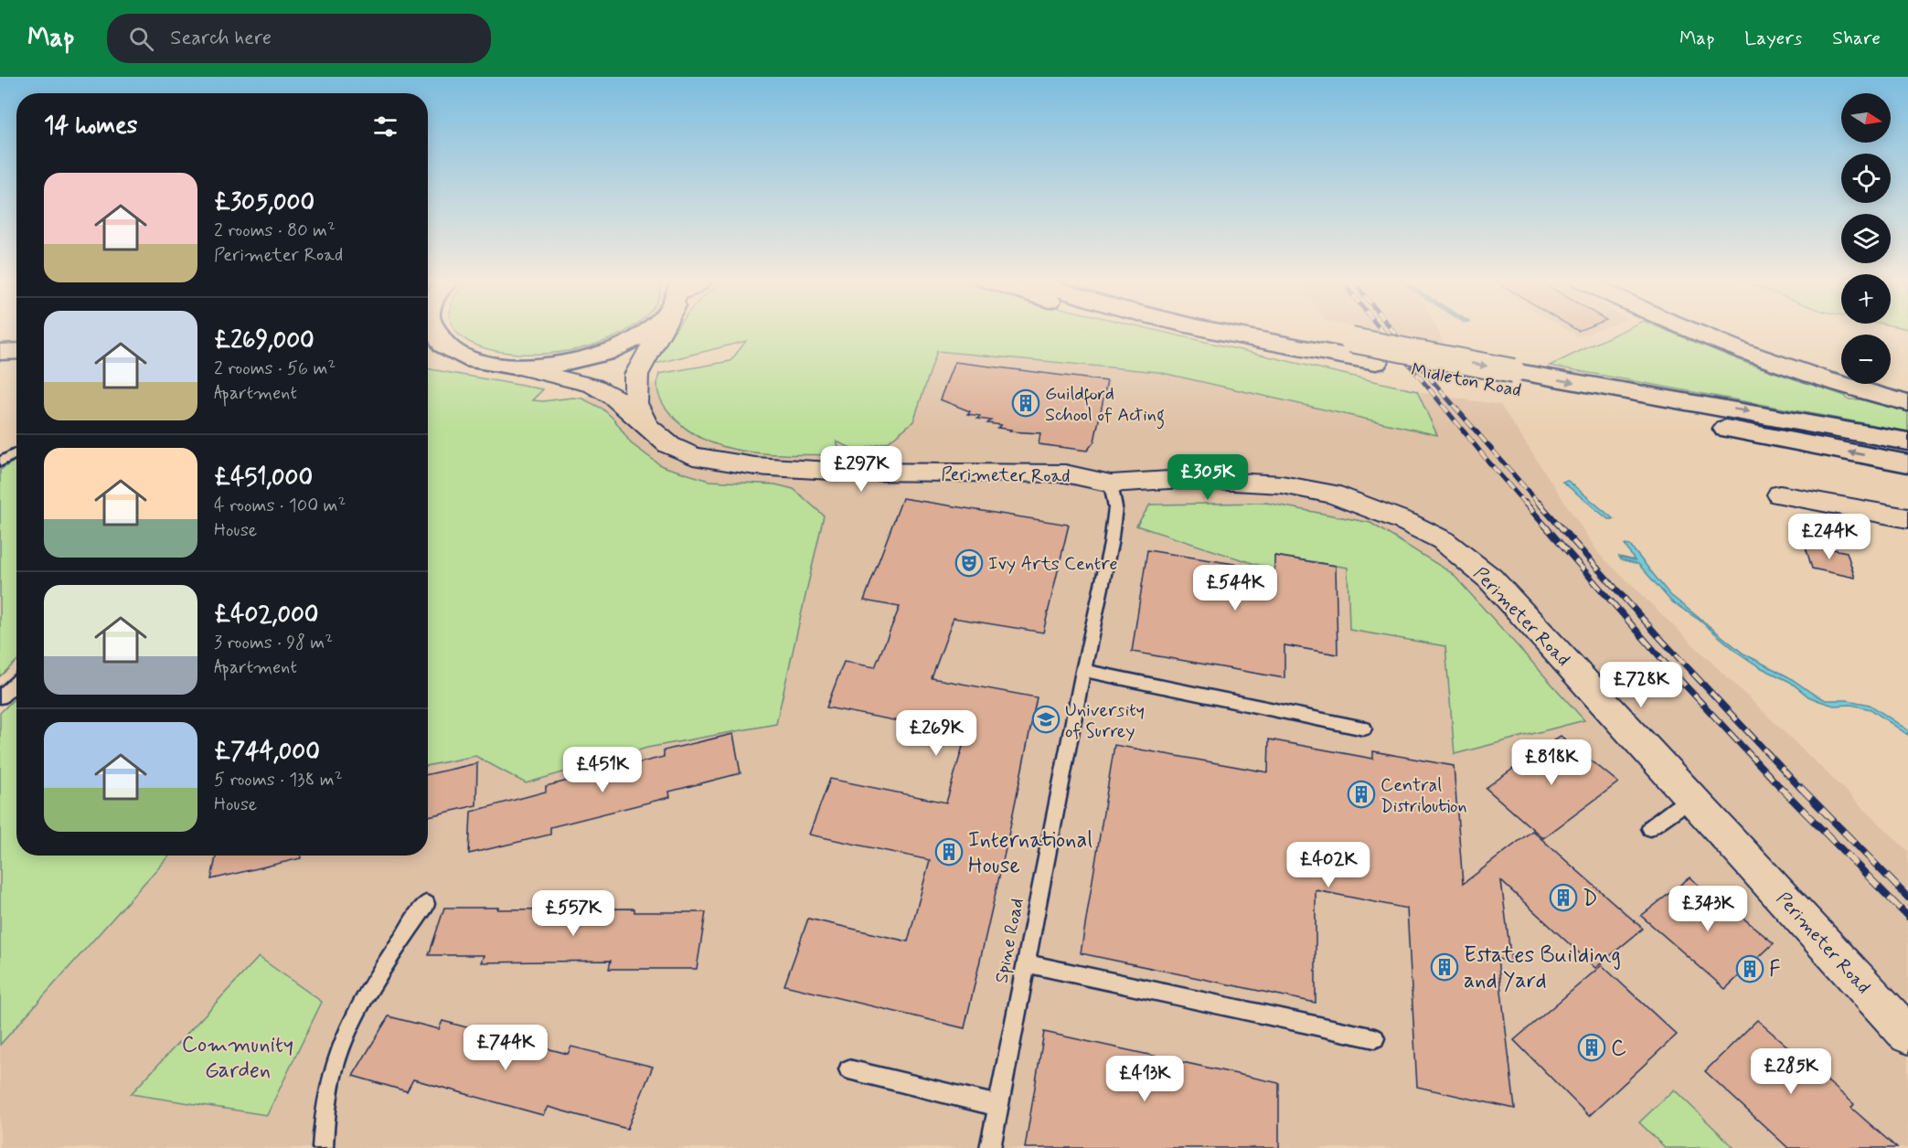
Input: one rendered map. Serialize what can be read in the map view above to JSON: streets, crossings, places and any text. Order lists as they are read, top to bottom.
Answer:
{
  "streets": {
    "main road": ["Midleton Road"],
    "street": ["Perimeter Road"],
    "lane": ["Spine Road"]
  },
  "crossings": [
    ["Perimeter Road", "Spine Road"]
  ],
  "parks": ["Community Garden"],
  "places": {
    "building": [
      "Guildford School of Acting",
      "Central Distribution",
      "International House",
      "D",
      "Estates Building and Yard",
      "F",
      "C"
    ],
    "theatre": ["Ivy Arts Centre"],
    "school or university": ["University of Surrey"]
  },
  "north": "right",
  "page": {
    "header": "Map",
    "search": "Search here",
    "nav": ["Map", "Layers", "Share"],
    "map_buttons": ["+", "−"],
    "heading": "14 homes",
    "list": [
      {
        "name": "£305,000",
        "note": "2 rooms · 80 m² · Perimeter Road"
      },
      {
        "name": "£269,000",
        "note": "2 rooms · 56 m² · Apartment"
      },
      {
        "name": "£451,000",
        "note": "4 rooms · 100 m² · House"
      },
      {
        "name": "£402,000",
        "note": "3 rooms · 98 m² · Apartment"
      },
      {
        "name": "£744,000",
        "note": "5 rooms · 138 m² · House"
      }
    ],
    "price": [
      "£297K",
      "£305K",
      "£244K",
      "£544K",
      "£728K",
      "£269K",
      "£818K",
      "£451K",
      "£402K",
      "£343K",
      "£557K",
      "£744K",
      "£285K",
      "£413K"
    ]
  }
}
